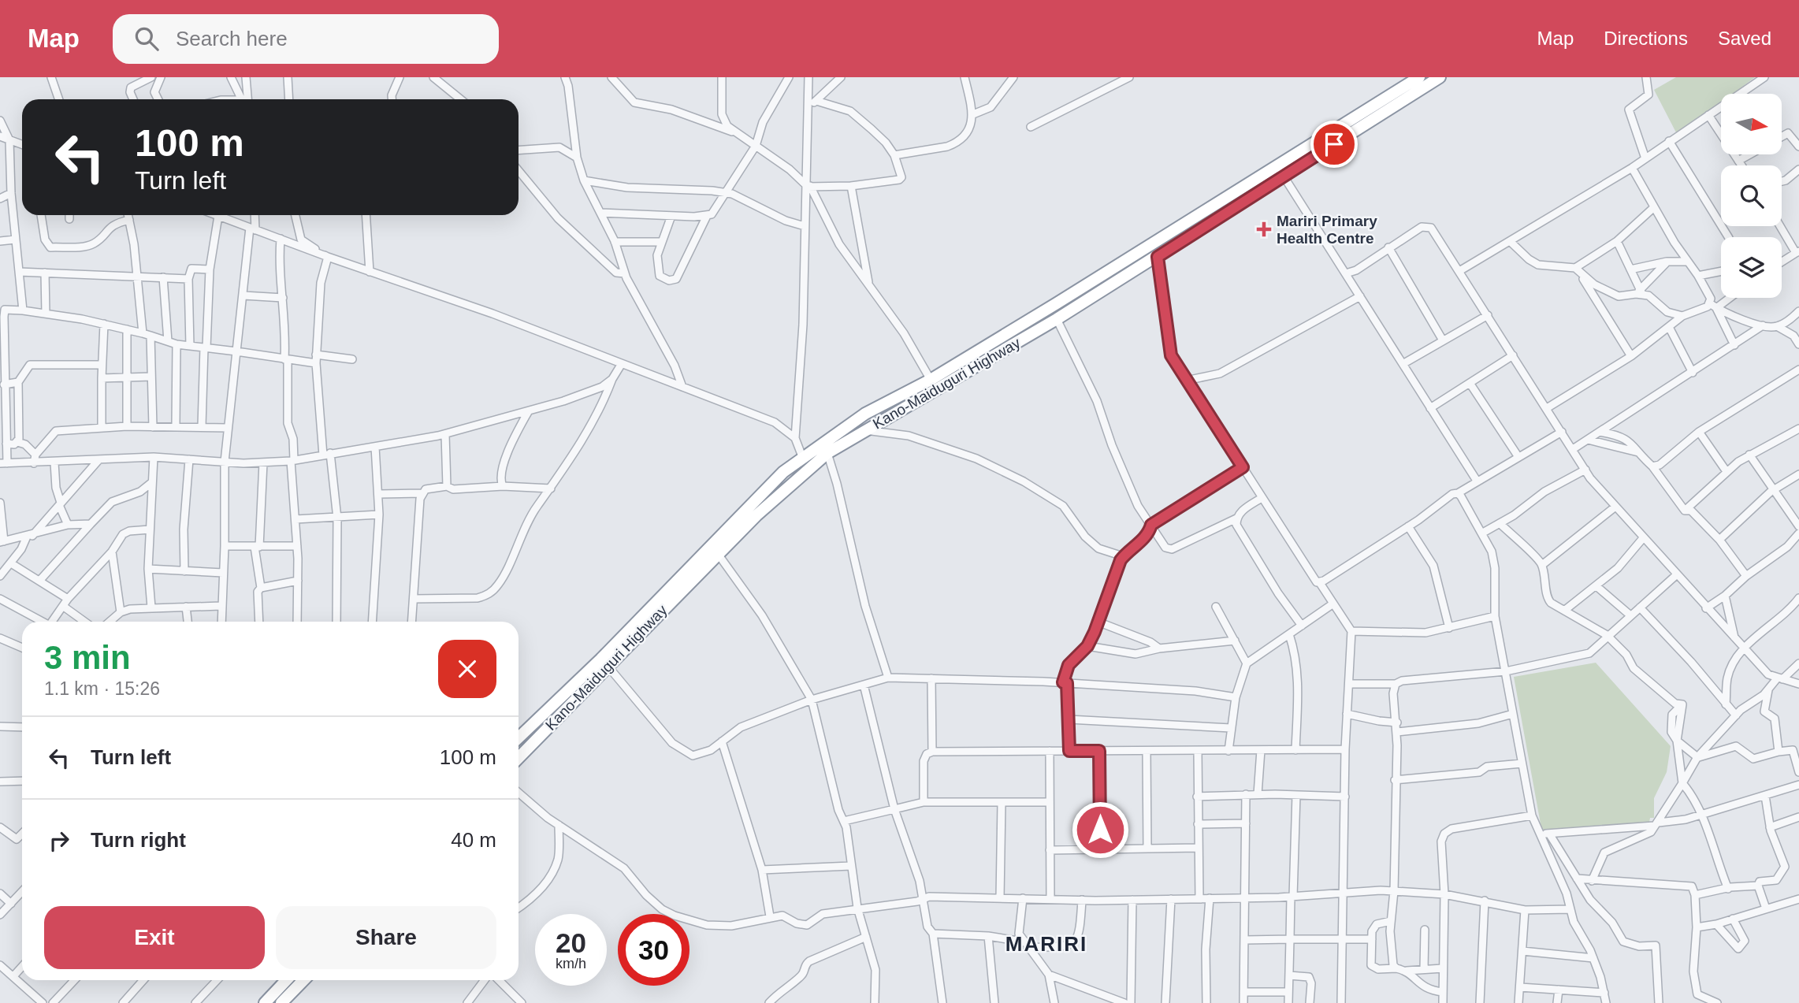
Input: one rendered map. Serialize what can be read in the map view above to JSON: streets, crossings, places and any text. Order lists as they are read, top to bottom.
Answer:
{
  "streets": {
    "highway": ["Kano-Maiduguri Highway"]
  },
  "districts": ["MARIRI"],
  "places": {
    "health": ["Mariri Primary Health Centre"]
  },
  "north": "right",
  "page": {
    "header": "Map",
    "search": "Search here",
    "nav": ["Map", "Directions", "Saved"],
    "turn": ["100 m", "Turn left"],
    "heading": ["3 min", "1.1 km · 15:26"],
    "list": [
      {
        "name": "Turn left",
        "value": "100 m"
      },
      {
        "name": "Turn right",
        "value": "40 m"
      }
    ],
    "buttons": ["Exit", "Share"],
    "speed": "20 km/h",
    "limit": "30"
  }
}
